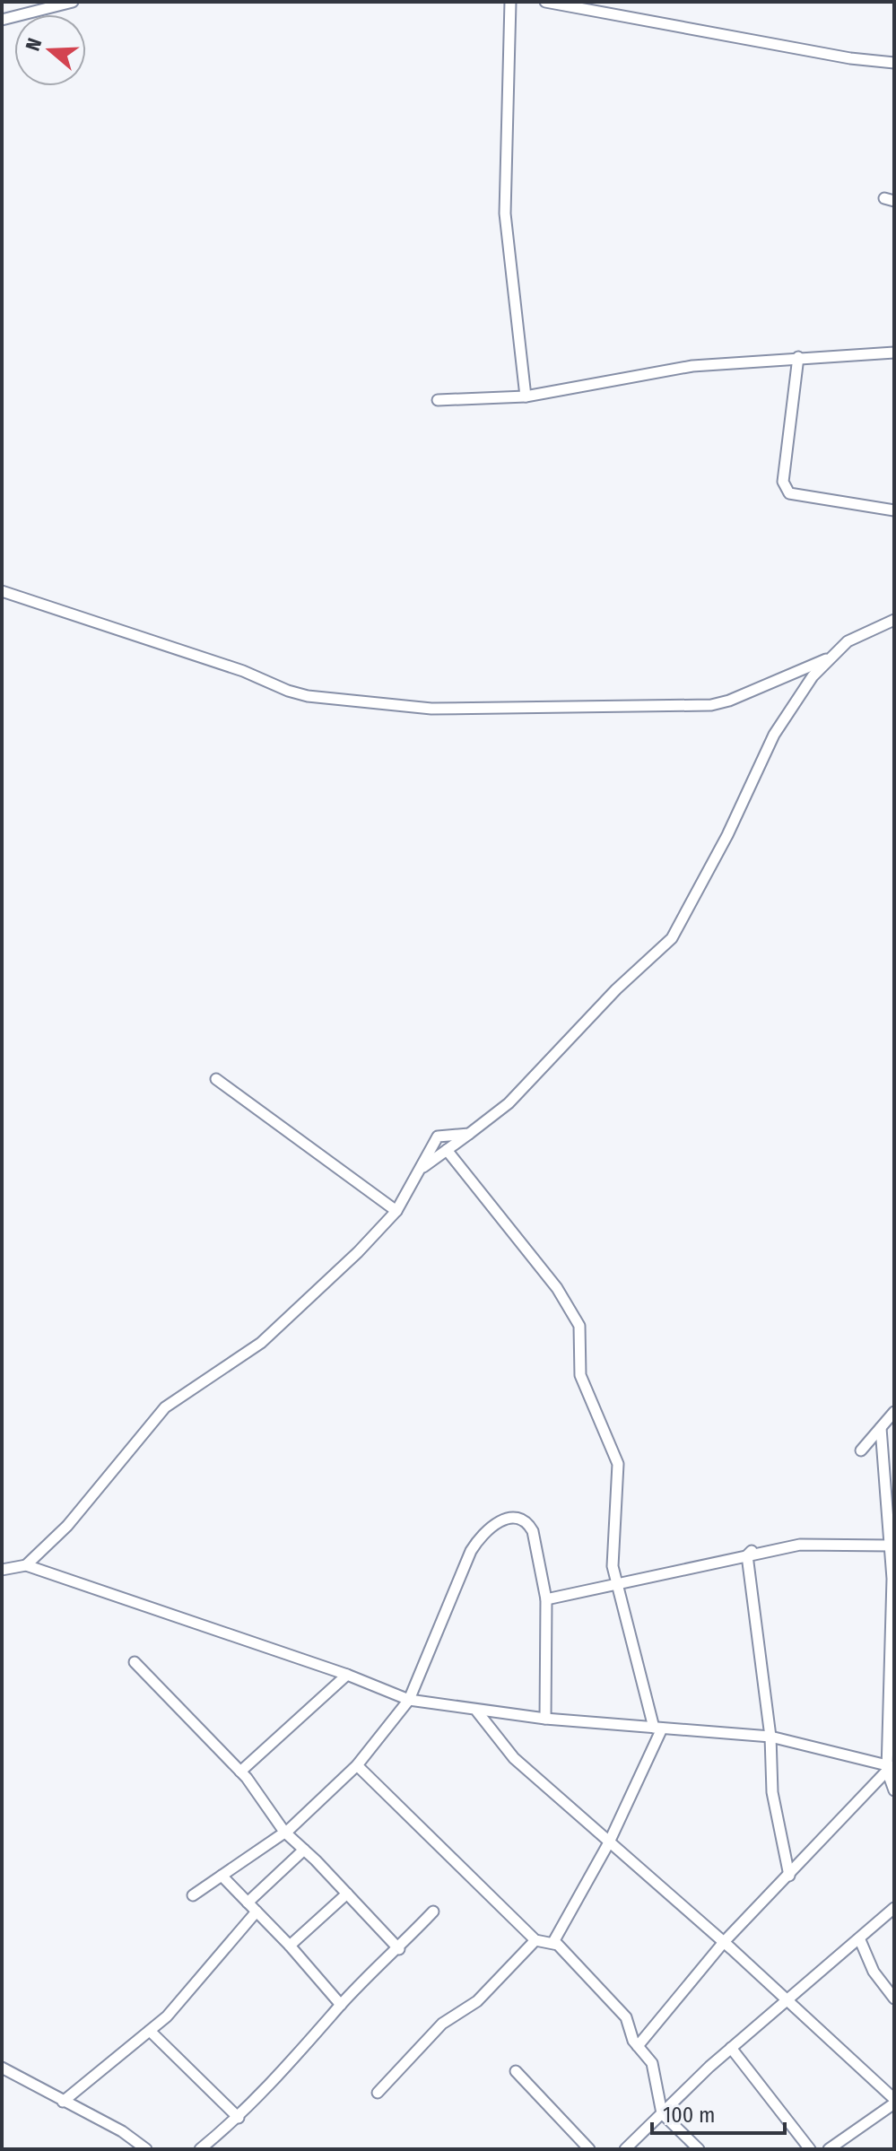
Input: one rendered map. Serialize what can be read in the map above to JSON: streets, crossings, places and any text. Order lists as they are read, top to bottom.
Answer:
{
  "scale_bar": "100 m",
  "north": "left"
}
